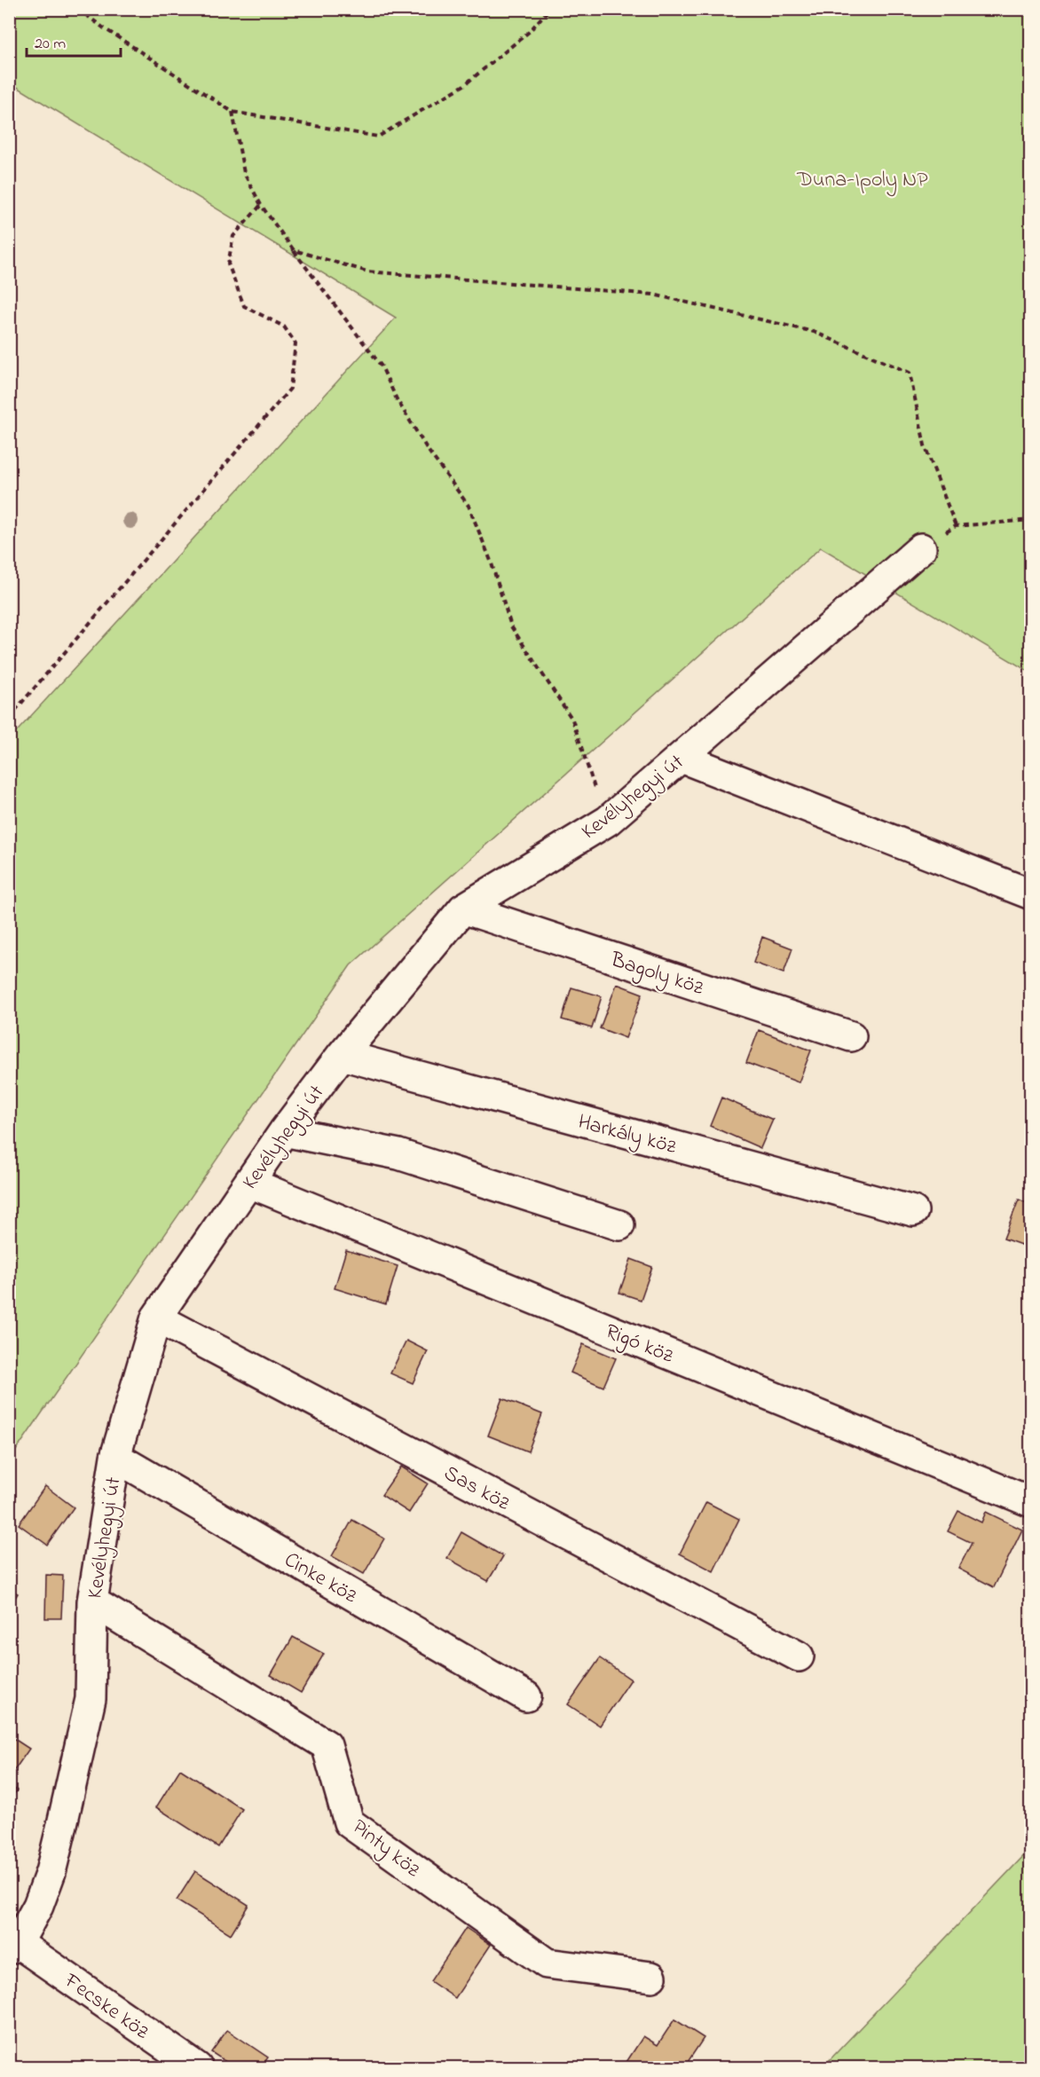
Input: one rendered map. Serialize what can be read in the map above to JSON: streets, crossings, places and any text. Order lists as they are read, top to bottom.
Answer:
{
  "streets": {
    "street": [
      "Kevélyhegyi út",
      "Bagoly köz",
      "Harkály köz",
      "Rigó köz",
      "Sas köz",
      "Cinke köz",
      "Pinty köz",
      "Fecske köz"
    ]
  },
  "crossings": [
    ["Kevélyhegyi út", "Bagoly köz"],
    ["Kevélyhegyi út", "Harkály köz"],
    ["Kevélyhegyi út", "Rigó köz"],
    ["Kevélyhegyi út", "Sas köz"],
    ["Kevélyhegyi út", "Cinke köz"],
    ["Kevélyhegyi út", "Pinty köz"],
    ["Kevélyhegyi út", "Fecske köz"]
  ],
  "parks": ["Duna-Ipoly NP"],
  "scale_bar": "20 m"
}
